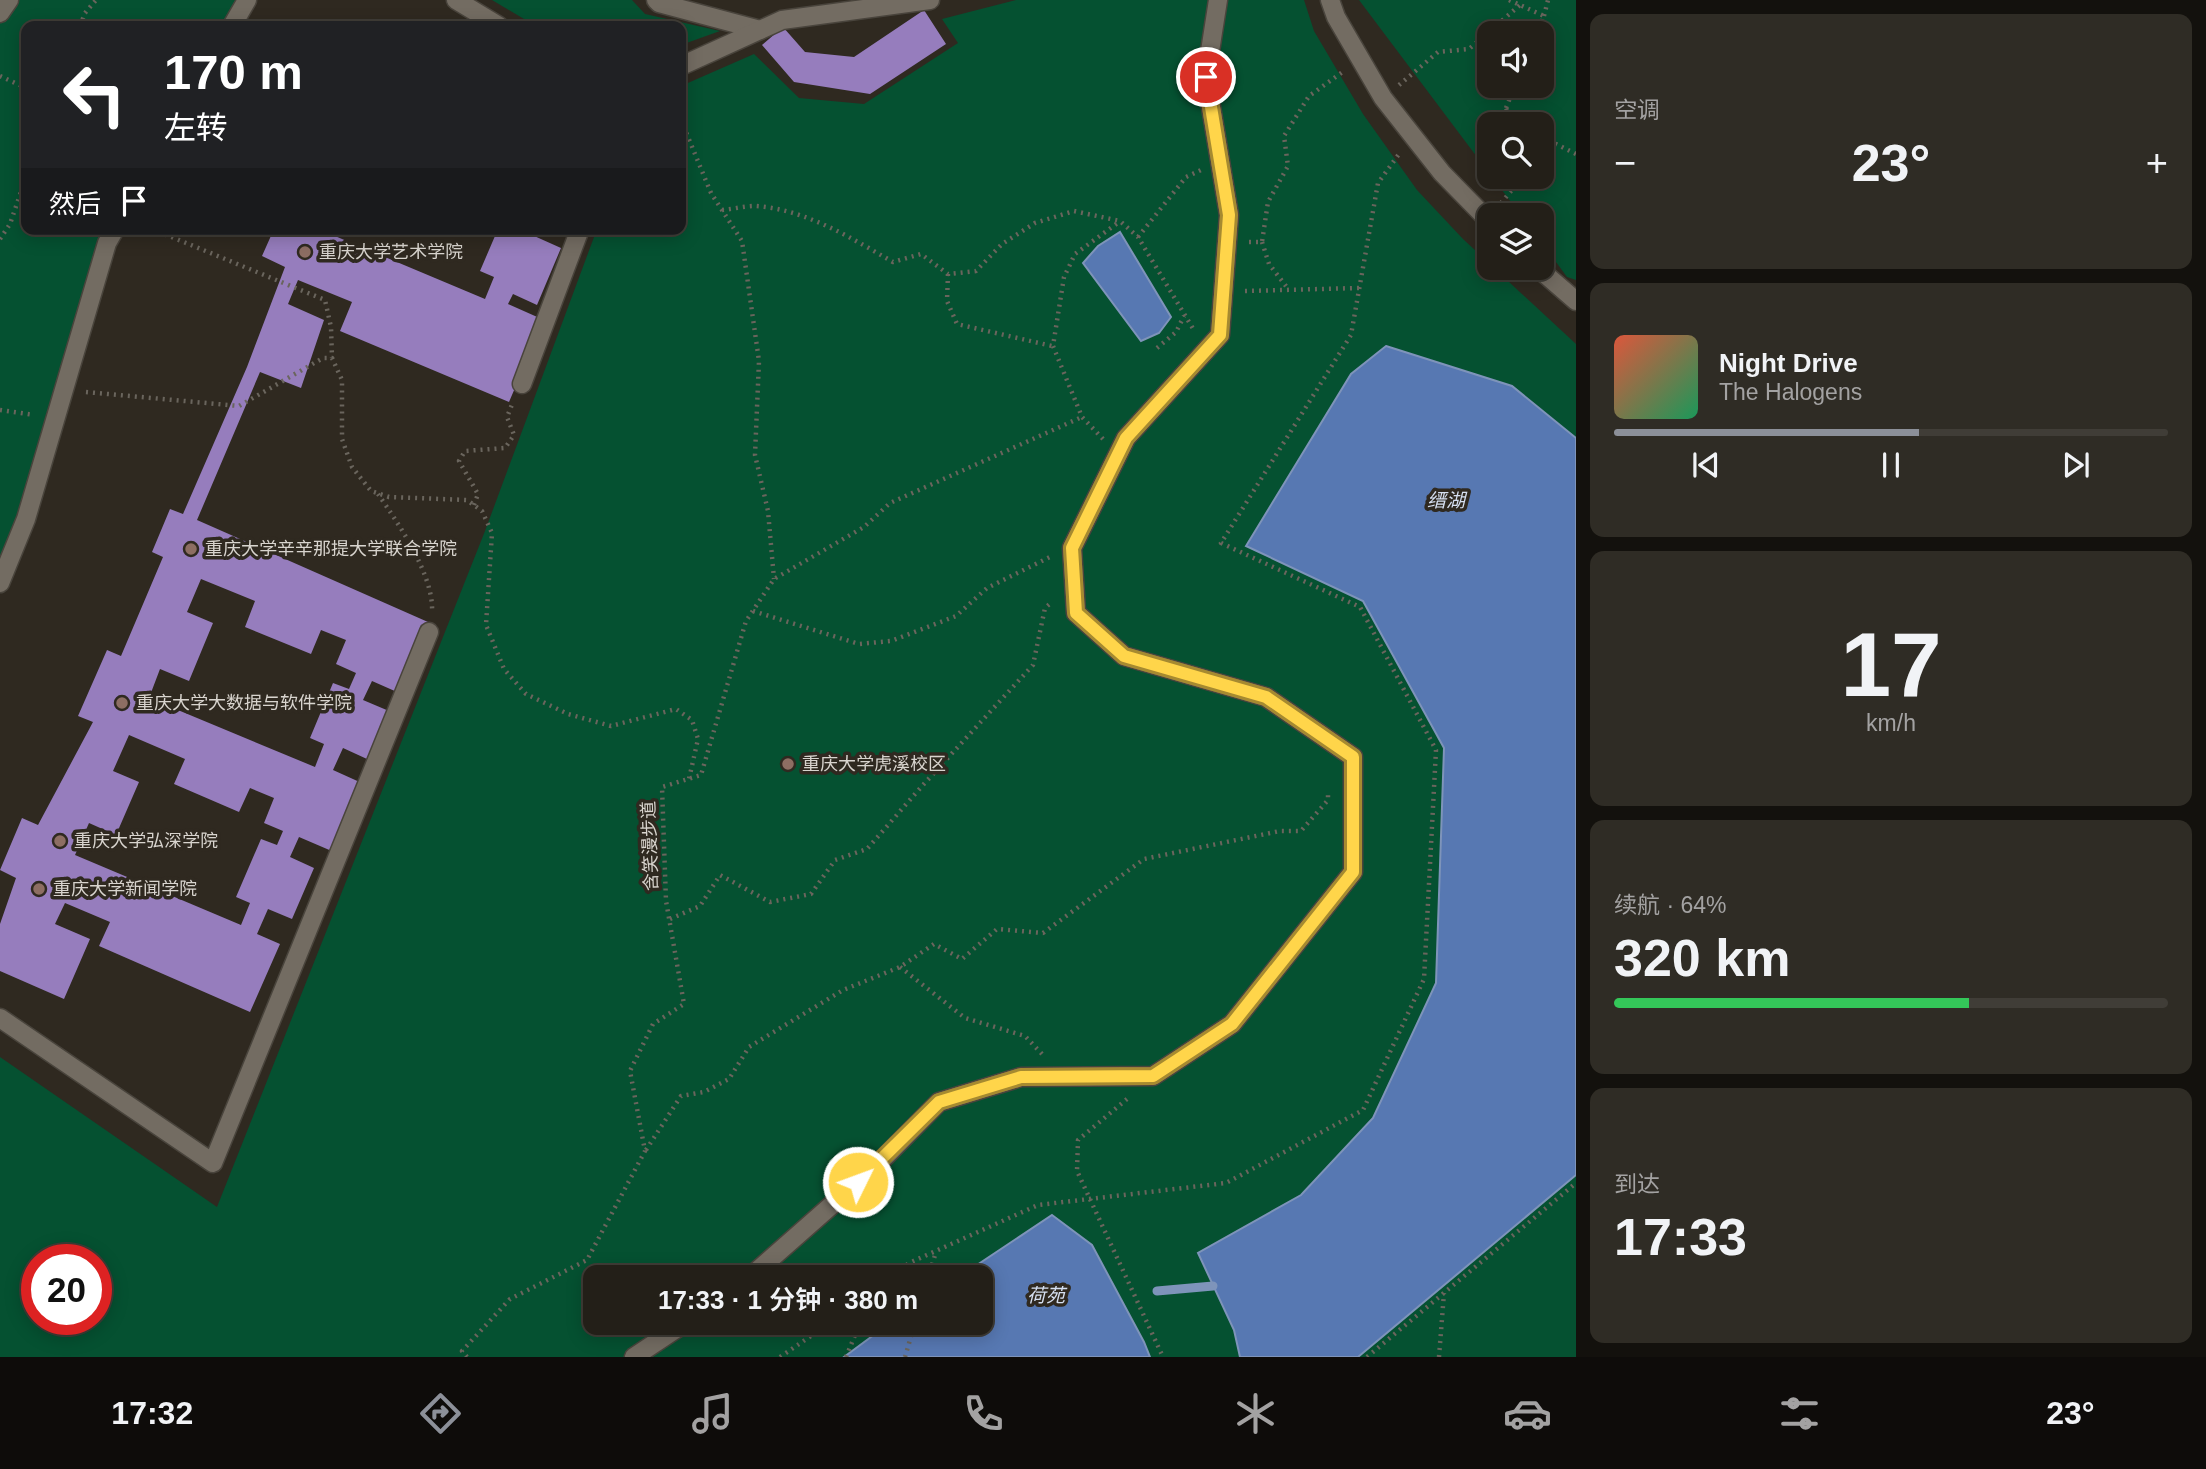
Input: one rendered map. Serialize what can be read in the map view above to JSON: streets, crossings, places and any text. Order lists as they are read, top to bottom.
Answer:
{
  "streets": {
    "path": ["含笑漫步道"]
  },
  "water": ["缙湖", "荷苑"],
  "places": [
    "重庆大学艺术学院",
    "重庆大学辛辛那提大学联合学院",
    "重庆大学大数据与软件学院",
    "重庆大学虎溪校区",
    "重庆大学弘深学院",
    "重庆大学新闻学院"
  ],
  "page": {
    "tile": [
      "空调",
      ["17", "km/h"],
      ["续航 · 64%", "320 km"],
      ["到达", "17:33"]
    ],
    "turn": ["170 m", "左转"],
    "heat": ["−", "23°", "+"],
    "then": "然后",
    "song": ["Night Drive", "The Halogens"],
    "limit": "20",
    "trip": "17:33 · 1 分钟 · 380 m",
    "tabs": ["17:32", "23°"]
  }
}
